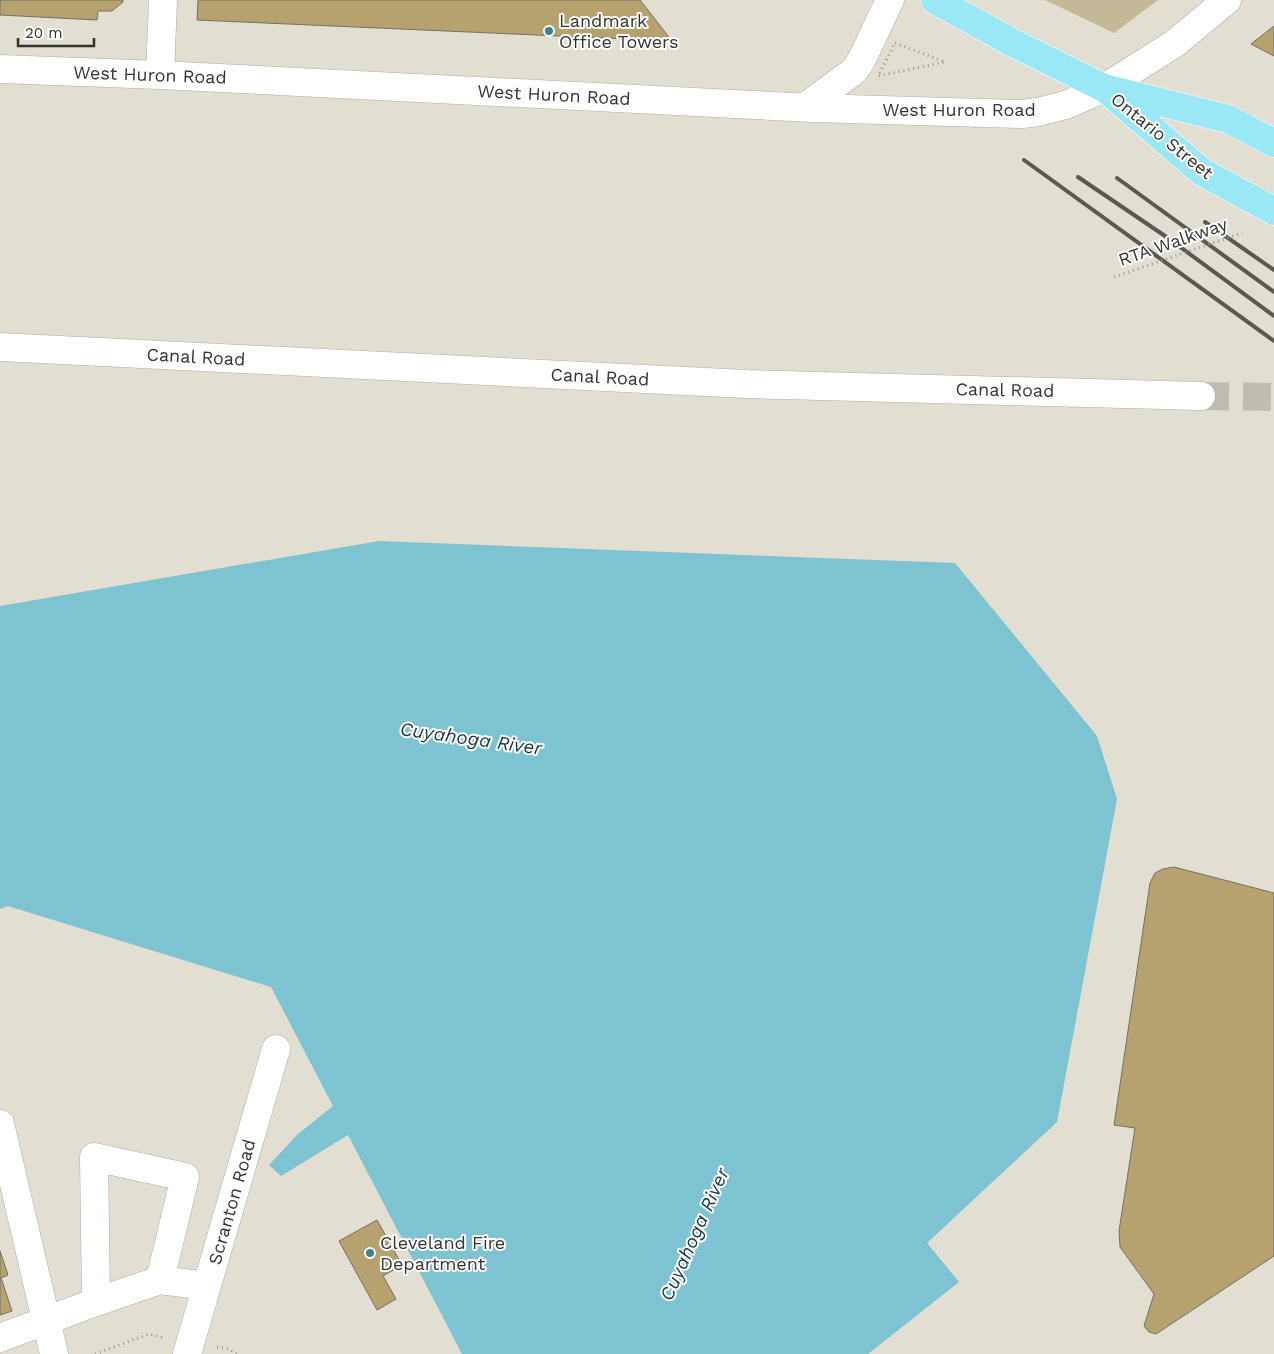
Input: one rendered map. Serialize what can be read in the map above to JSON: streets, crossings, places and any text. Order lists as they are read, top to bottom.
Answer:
{
  "streets": {
    "main road": ["Ontario Street"],
    "street": ["West Huron Road", "Canal Road", "Scranton Road"],
    "path": ["RTA Walkway"]
  },
  "crossings": [
    ["West Huron Road", "Ontario Street"]
  ],
  "water": ["Cuyahoga River"],
  "places": ["Landmark Office Towers", "Cleveland Fire Department"],
  "scale_bar": "20 m"
}
